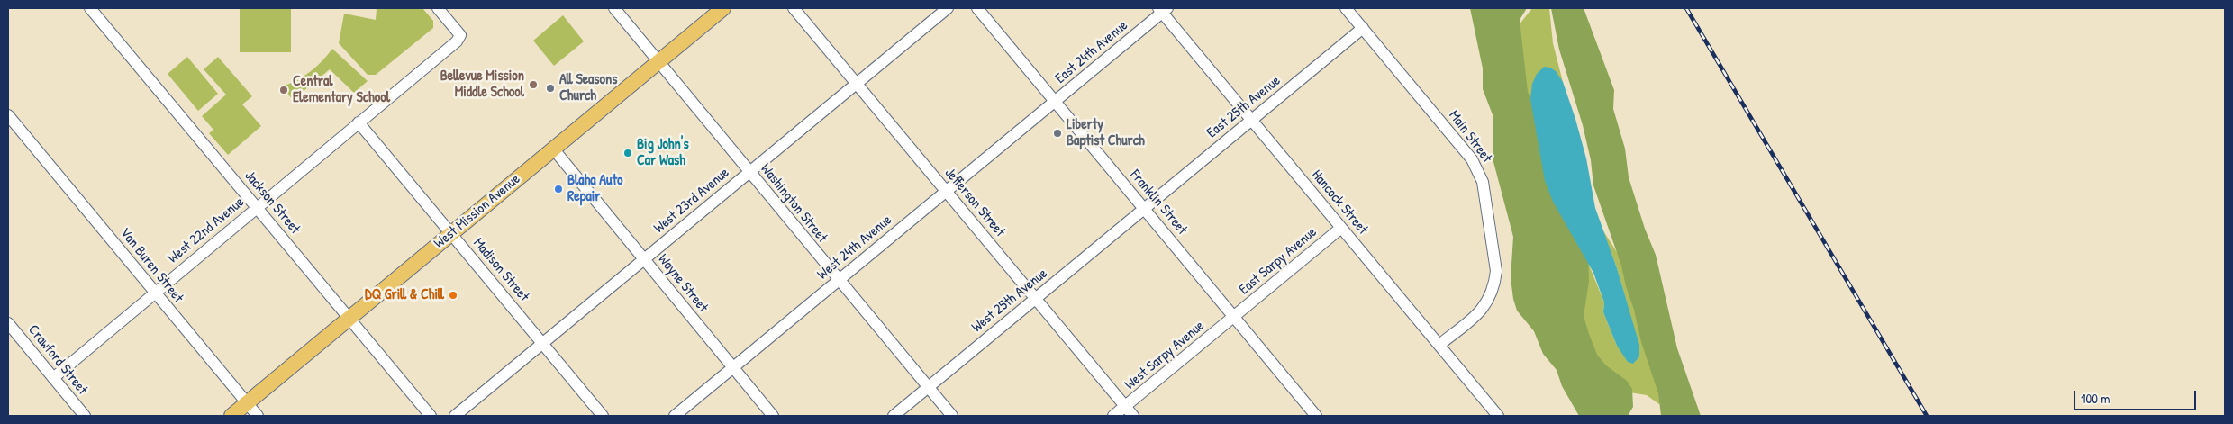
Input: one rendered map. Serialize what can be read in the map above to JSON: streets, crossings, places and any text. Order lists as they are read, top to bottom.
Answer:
{
  "streets": {
    "main road": ["West Mission Avenue"],
    "street": [
      "East 24th Avenue",
      "East 25th Avenue",
      "Main Street",
      "West 23rd Avenue",
      "Jackson Street",
      "Jefferson Street",
      "Franklin Street",
      "Hancock Street",
      "Washington Street",
      "West 22nd Avenue",
      "West 24th Avenue",
      "East Sarpy Avenue",
      "Van Buren Street",
      "Madison Street",
      "Wayne Street",
      "West 25th Avenue",
      "West Sarpy Avenue",
      "Crawford Street"
    ]
  },
  "crossings": [
    ["East 24th Avenue", "Franklin Street"],
    ["East 24th Avenue", "Hancock Street"],
    ["East 24th Avenue", "West 24th Avenue"],
    ["East 25th Avenue", "Main Street"],
    ["East 25th Avenue", "Franklin Street"],
    ["East 25th Avenue", "Hancock Street"],
    ["East 25th Avenue", "West 25th Avenue"],
    ["Main Street", "Hancock Street"],
    ["West 23rd Avenue", "Jefferson Street"],
    ["West 23rd Avenue", "Washington Street"],
    ["West 23rd Avenue", "Madison Street"],
    ["West 23rd Avenue", "Wayne Street"],
    ["Jackson Street", "West Mission Avenue"],
    ["Jackson Street", "West 22nd Avenue"],
    ["Jefferson Street", "West 24th Avenue"],
    ["Jefferson Street", "West 25th Avenue"],
    ["Jefferson Street", "West Sarpy Avenue"],
    ["Franklin Street", "West 24th Avenue"],
    ["Franklin Street", "East Sarpy Avenue"],
    ["Franklin Street", "West 25th Avenue"],
    ["Franklin Street", "West Sarpy Avenue"],
    ["Hancock Street", "East Sarpy Avenue"],
    ["Washington Street", "West Mission Avenue"],
    ["Washington Street", "West 24th Avenue"],
    ["Washington Street", "West 25th Avenue"],
    ["West Mission Avenue", "Van Buren Street"],
    ["West Mission Avenue", "Madison Street"],
    ["West Mission Avenue", "Wayne Street"],
    ["West 22nd Avenue", "Van Buren Street"],
    ["West 22nd Avenue", "Madison Street"],
    ["West 22nd Avenue", "Crawford Street"],
    ["West 24th Avenue", "Wayne Street"],
    ["East Sarpy Avenue", "West Sarpy Avenue"]
  ],
  "places": [
    "Bellevue Mission Middle School",
    "All Seasons Church",
    "Central Elementary School",
    "Liberty Baptist Church",
    "Big John's Car Wash",
    "Blaha Auto Repair",
    "DQ Grill & Chill"
  ],
  "scale_bar": "100 m"
}
